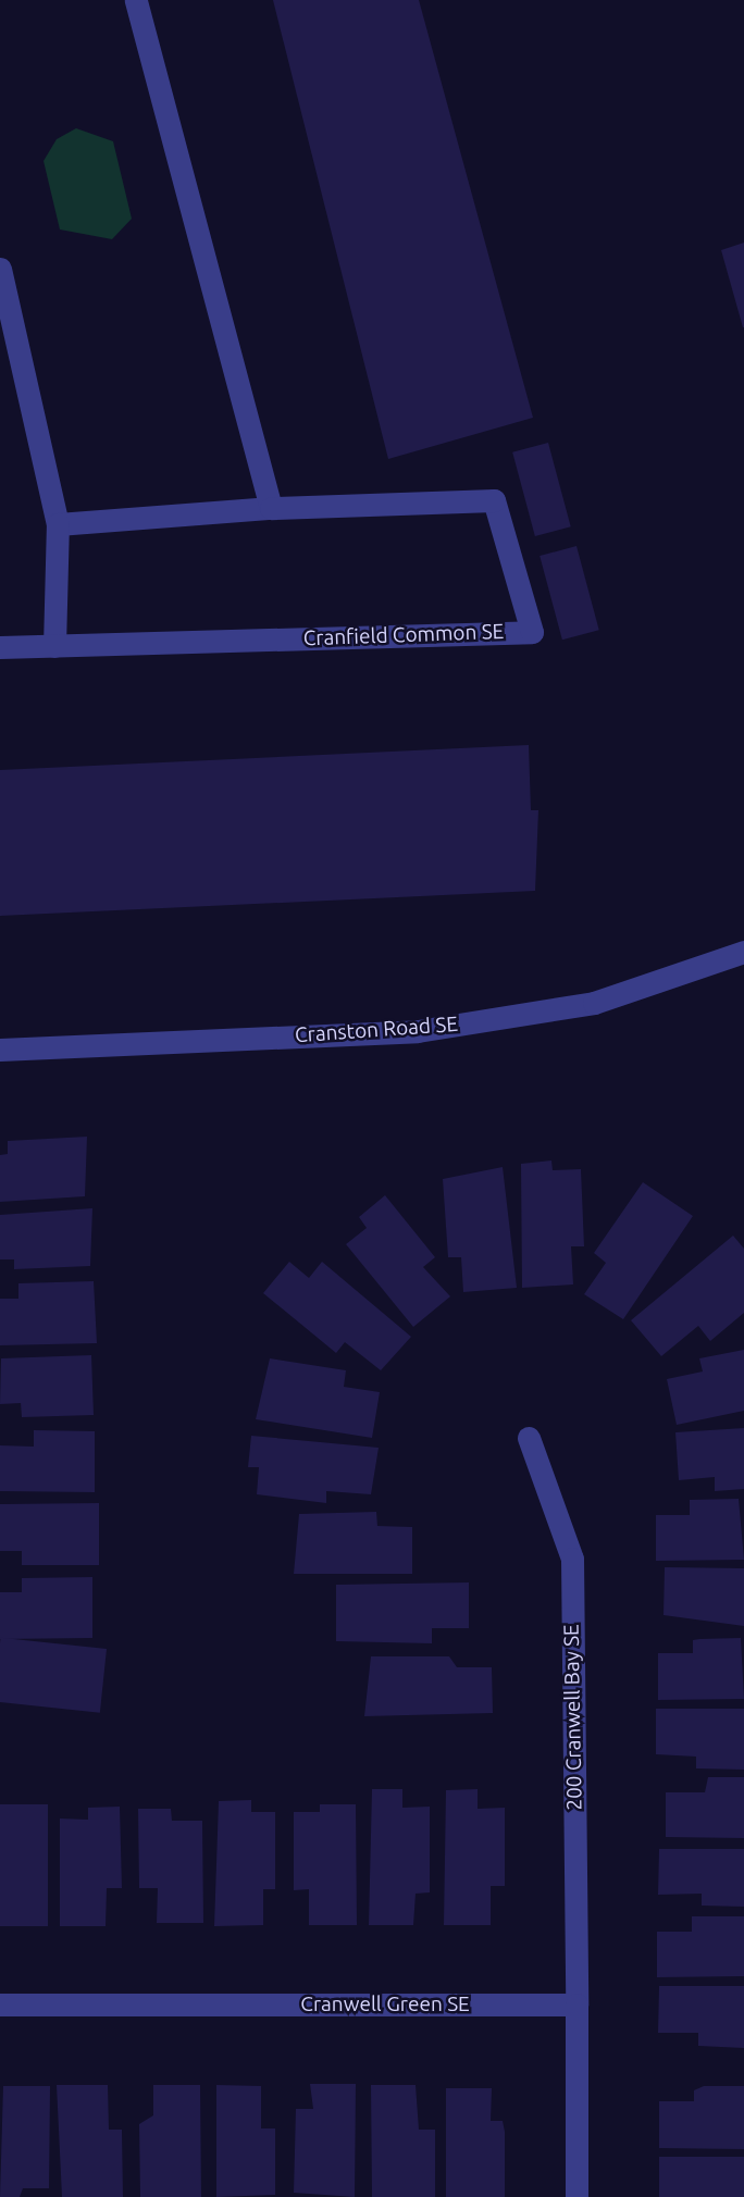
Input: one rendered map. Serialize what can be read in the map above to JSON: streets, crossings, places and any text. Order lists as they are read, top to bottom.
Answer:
{
  "streets": {
    "street": [
      "Cranfield Common SE",
      "Cranston Road SE",
      "200 Cranwell Bay SE",
      "Cranwell Green SE"
    ]
  },
  "crossings": [
    ["200 Cranwell Bay SE", "Cranwell Green SE"]
  ]
}
